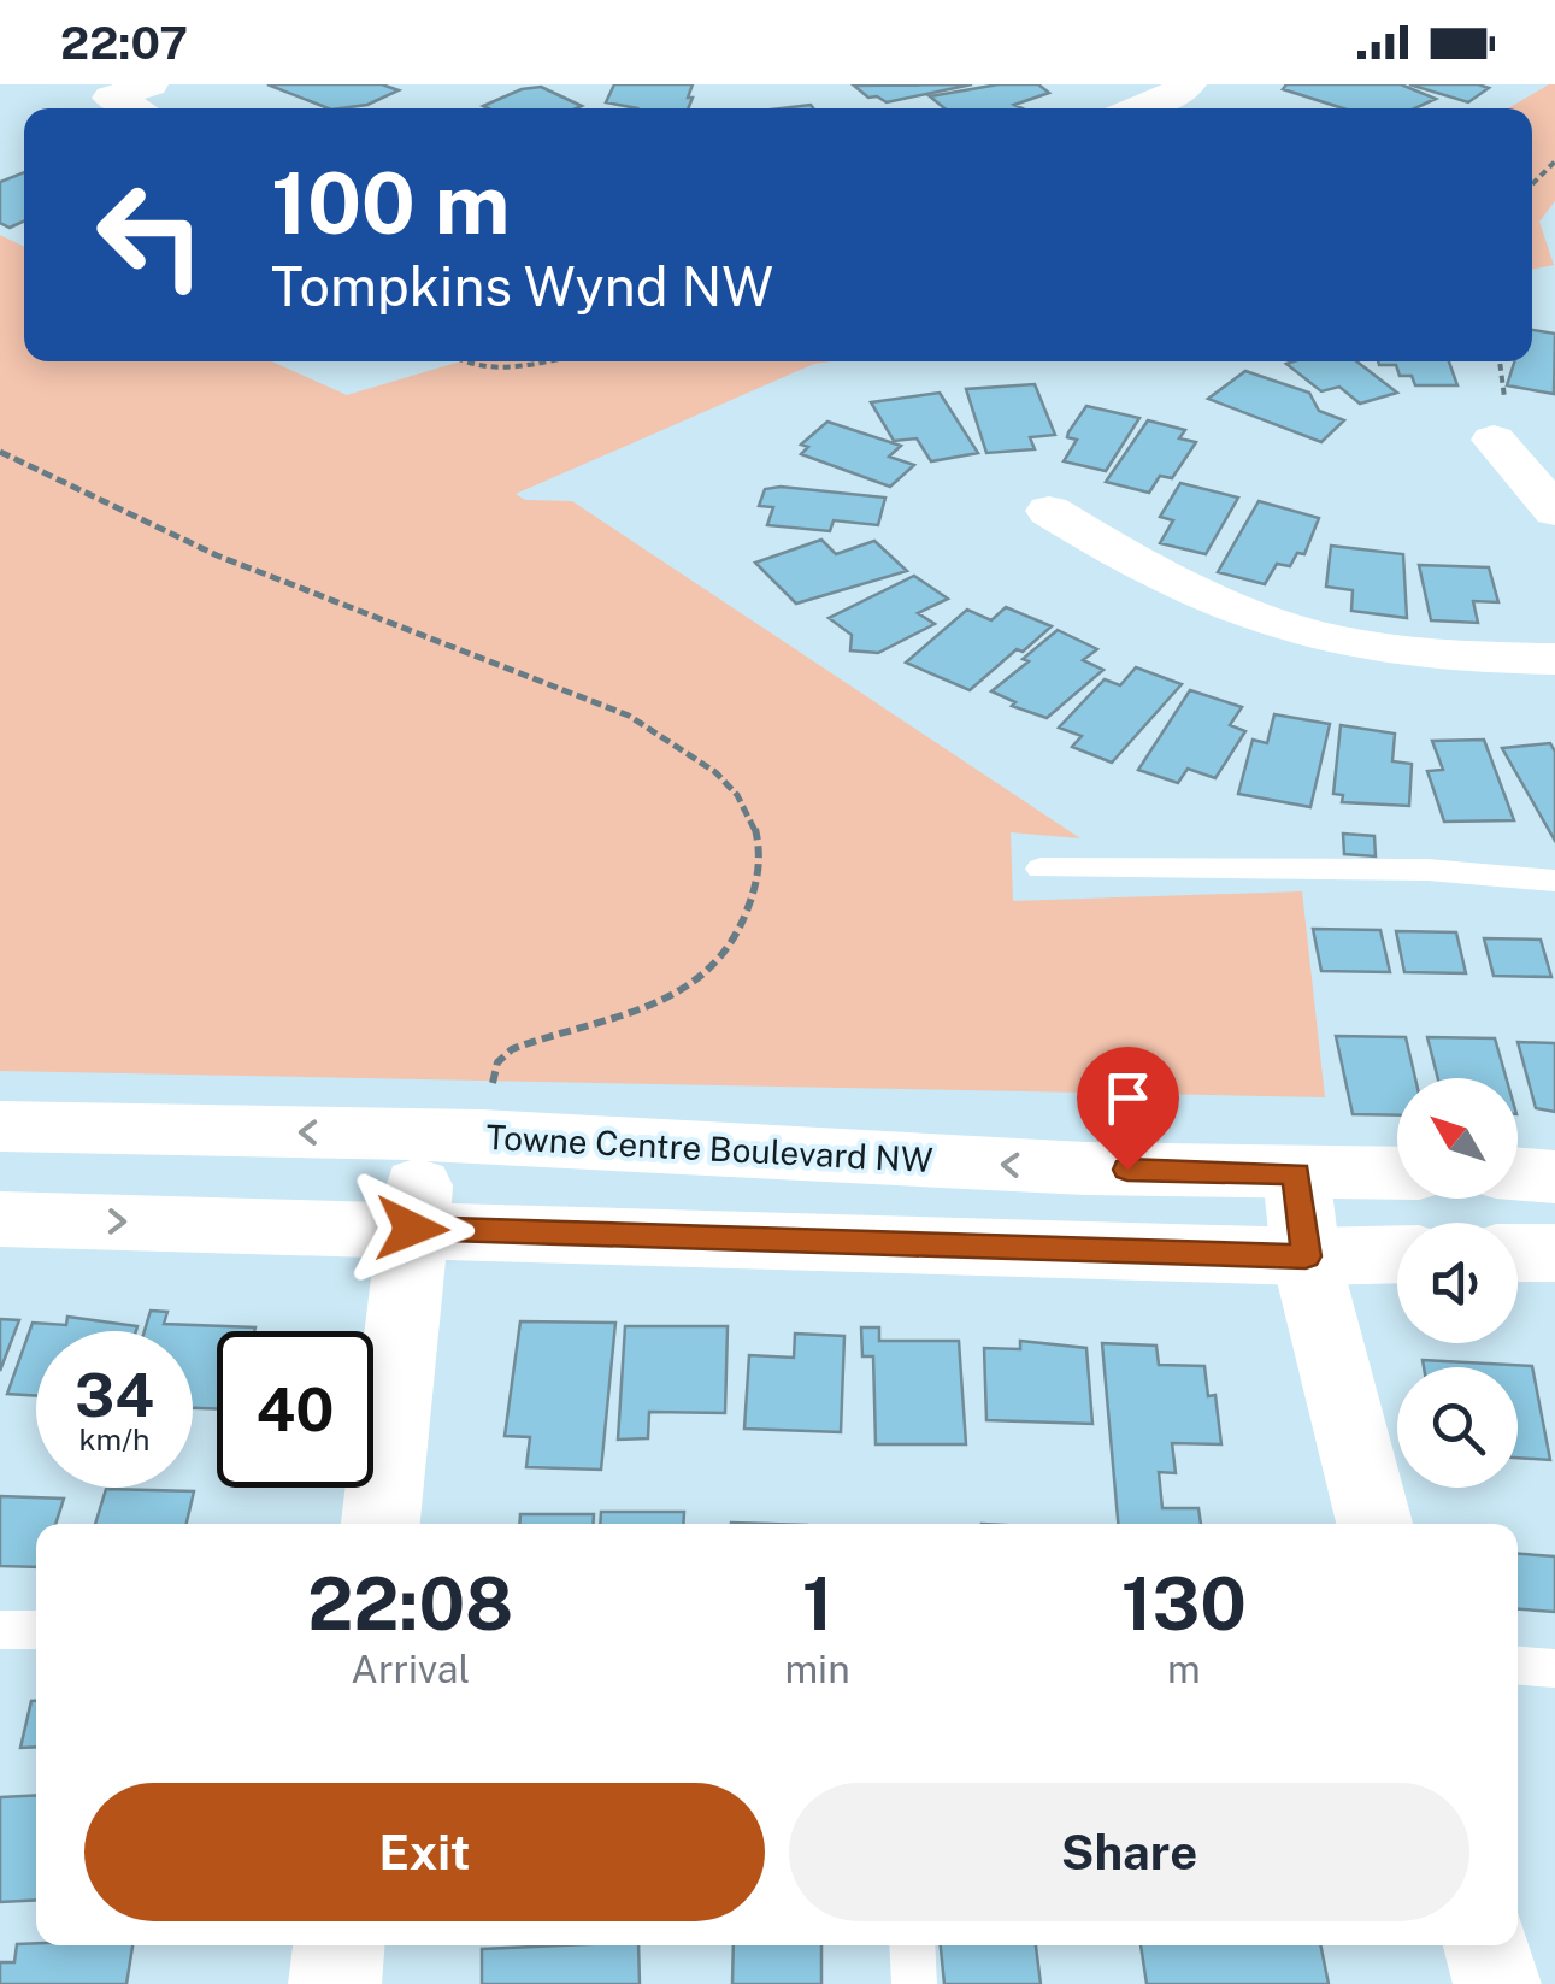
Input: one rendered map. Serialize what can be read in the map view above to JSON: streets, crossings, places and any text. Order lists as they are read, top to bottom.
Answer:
{
  "streets": {
    "street": ["Towne Centre Boulevard NW"]
  },
  "north": "top left",
  "page": {
    "status": "22:07",
    "turn": ["100 m", "Tompkins Wynd NW"],
    "speed": "34 km/h",
    "limit": "40",
    "eta": [
      "22:08",
      "Arrival",
      "1",
      "min",
      "130",
      "m"
    ],
    "buttons": ["Exit", "Share"]
  }
}
